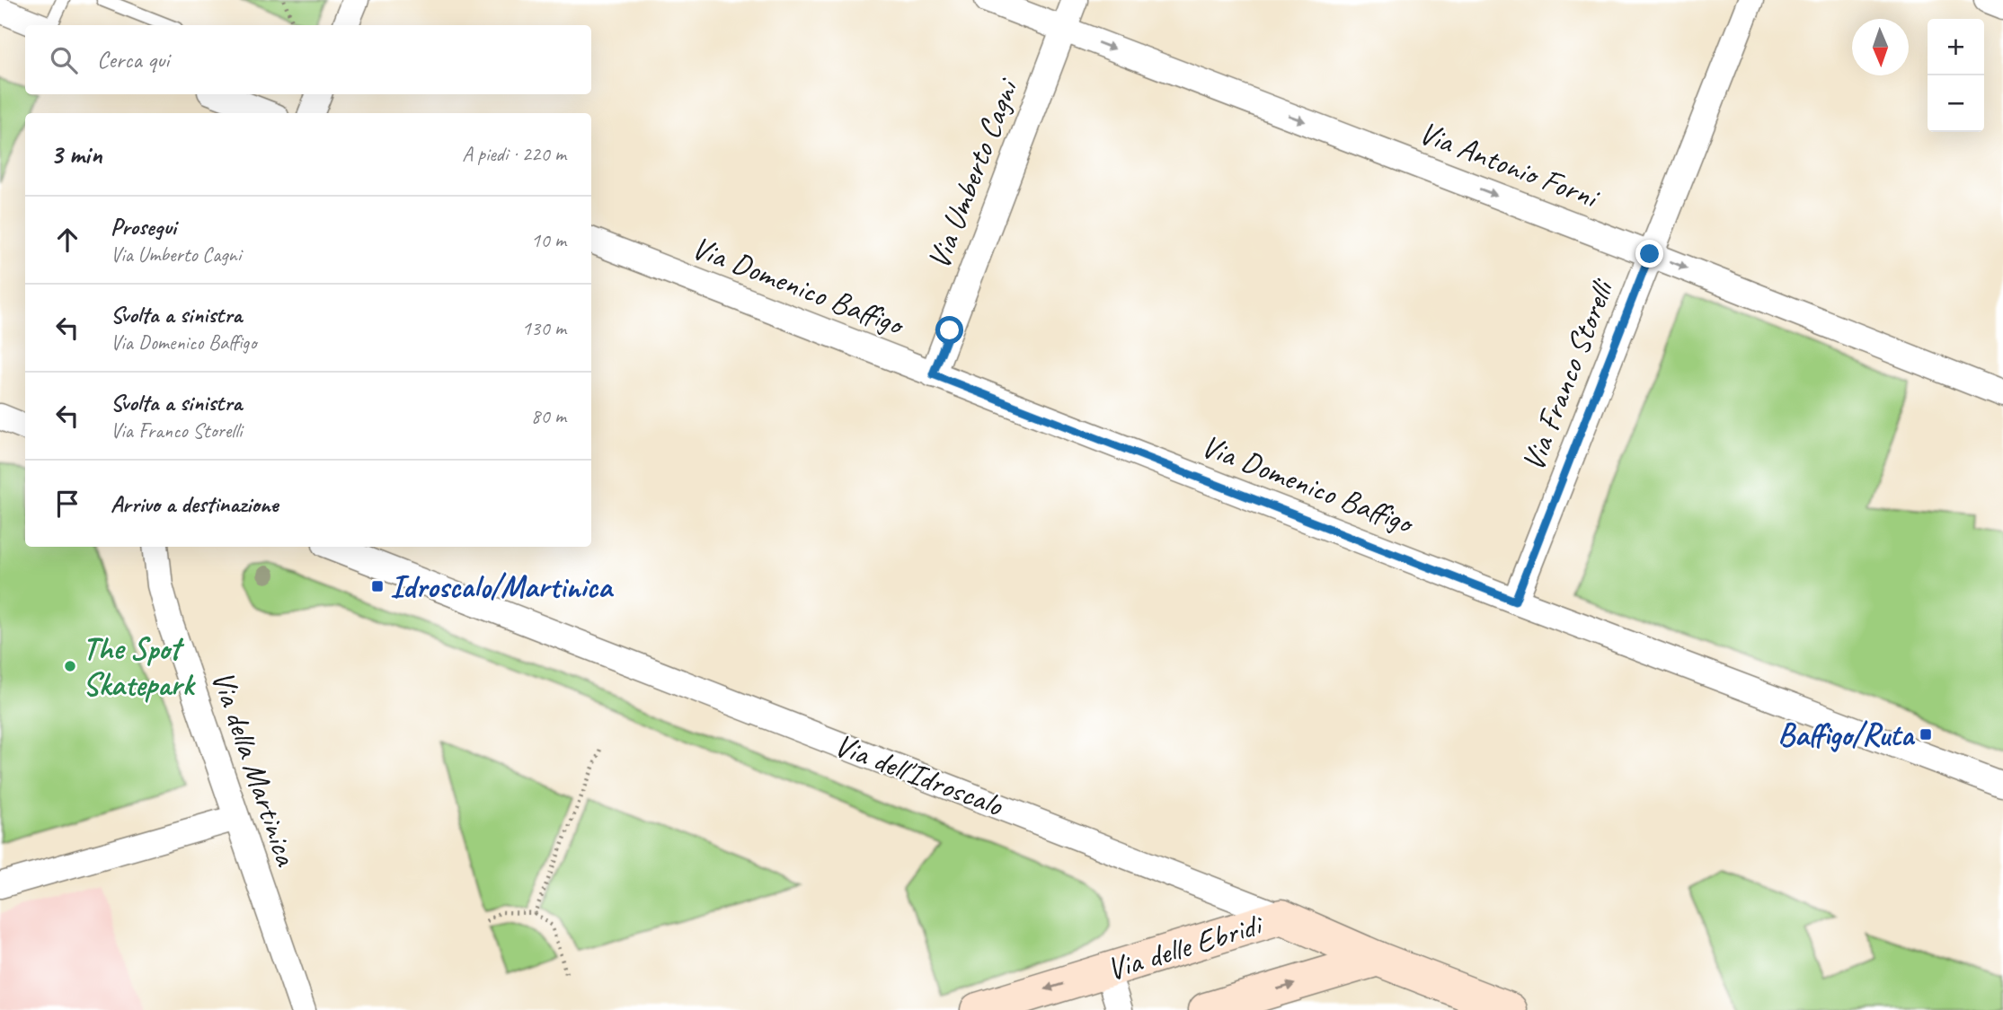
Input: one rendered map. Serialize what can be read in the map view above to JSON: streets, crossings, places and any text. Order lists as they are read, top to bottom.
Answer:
{
  "streets": {
    "street": [
      "Via Antonio Forni",
      "Via Umberto Cagni",
      "Via Domenico Baffigo",
      "Via Franco Storelli",
      "Via della Martinica",
      "Via dell'Idroscalo",
      "Via delle Ebridi"
    ]
  },
  "crossings": [
    ["Via Antonio Forni", "Via Umberto Cagni"],
    ["Via Antonio Forni", "Via Franco Storelli"],
    ["Via Umberto Cagni", "Via Domenico Baffigo"],
    ["Via Domenico Baffigo", "Via Franco Storelli"],
    ["Via dell'Idroscalo", "Via delle Ebridi"]
  ],
  "one_way": ["Via Antonio Forni", "Via delle Ebridi"],
  "places": {
    "transit": ["Idroscalo/Martinica", "Baffigo/Ruta"],
    "other": ["The Spot Skatepark"]
  },
  "north": "bottom",
  "page": {
    "map_buttons": ["+", "−"],
    "search": "Cerca qui",
    "heading": ["3 min", "A piedi · 220 m"],
    "list": [
      ["Prosegui", "Via Umberto Cagni", "10 m"],
      ["Svolta a sinistra", "Via Domenico Baffigo", "130 m"],
      ["Svolta a sinistra", "Via Franco Storelli", "80 m"],
      "Arrivo a destinazione"
    ]
  }
}
